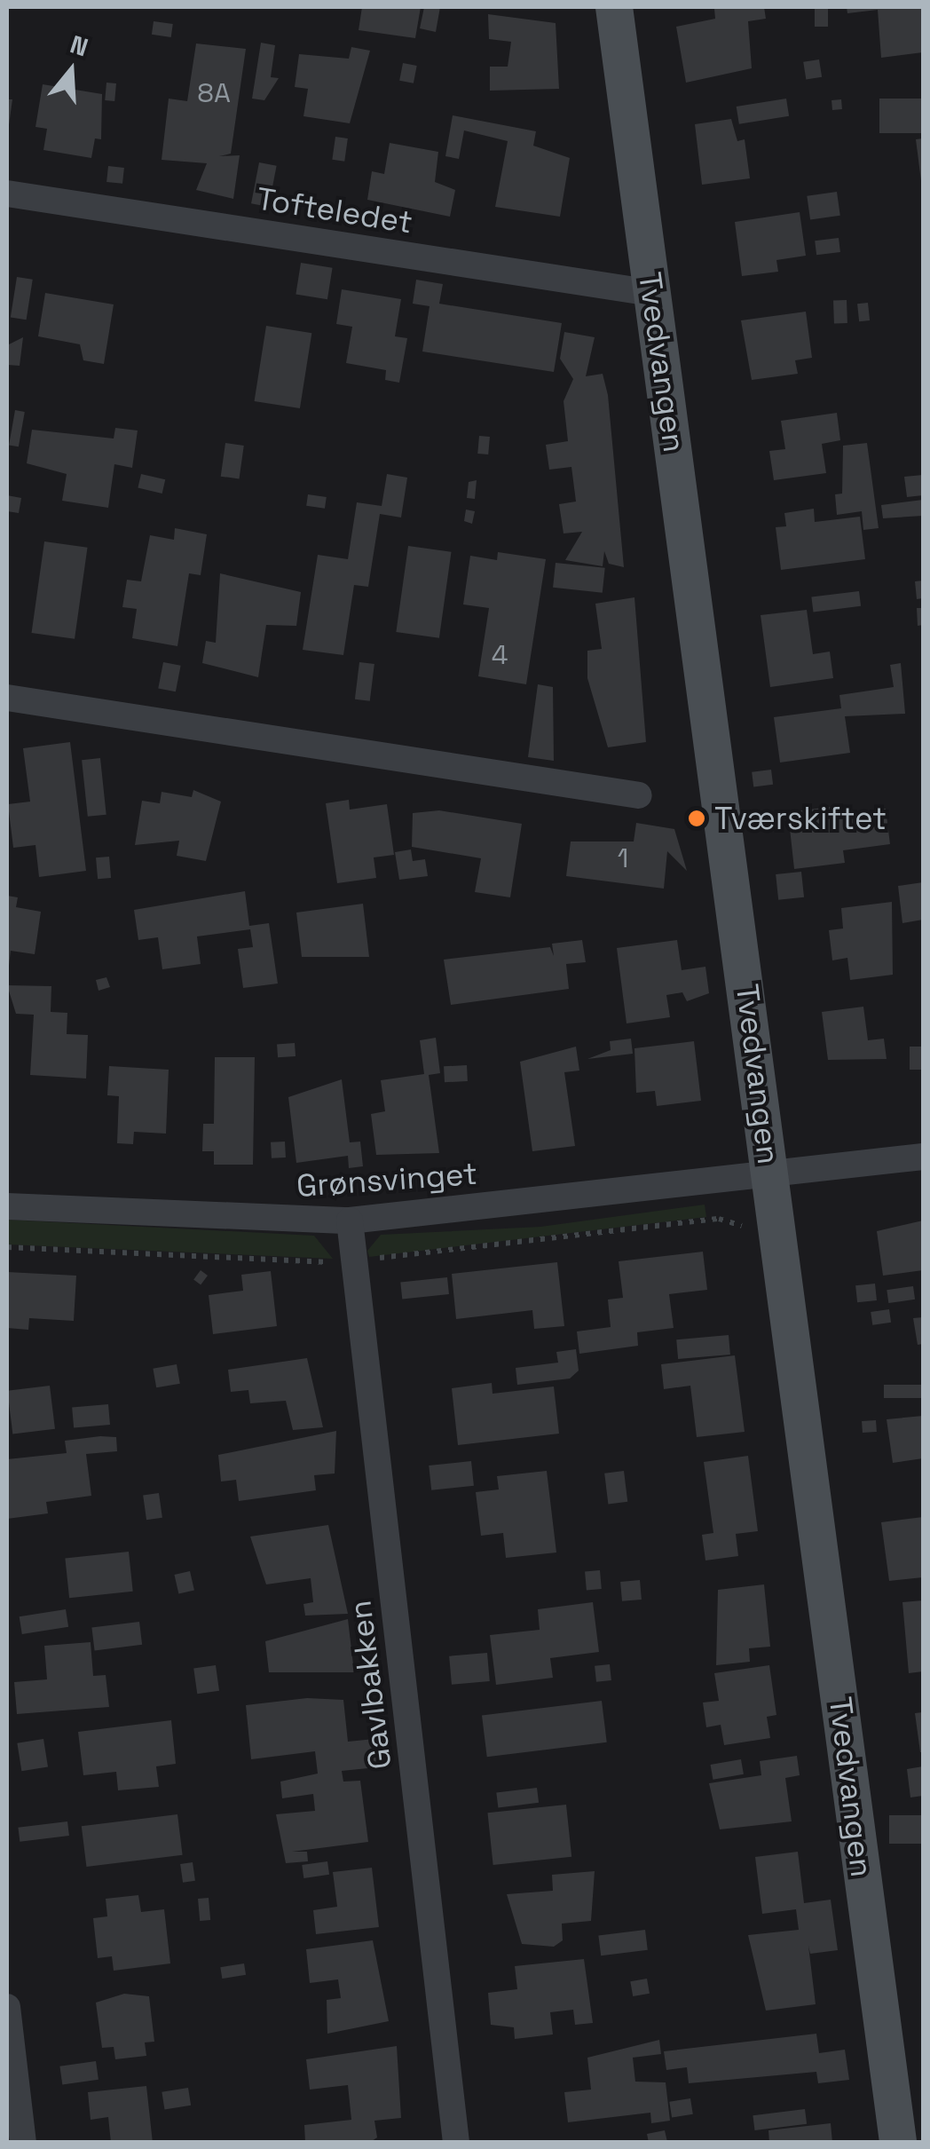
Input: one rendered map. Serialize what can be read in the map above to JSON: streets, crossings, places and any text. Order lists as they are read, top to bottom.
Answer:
{
  "streets": {
    "street": [
      "Tofteledet",
      "Tvedvangen",
      "Grønsvinget",
      "Gavlbakken"
    ]
  },
  "crossings": [
    ["Tofteledet", "Tvedvangen"],
    ["Tvedvangen", "Grønsvinget"],
    ["Grønsvinget", "Gavlbakken"]
  ],
  "places": ["Tværskiftet"],
  "house_numbers": ["8A", "4", "1"],
  "north": "top"
}
